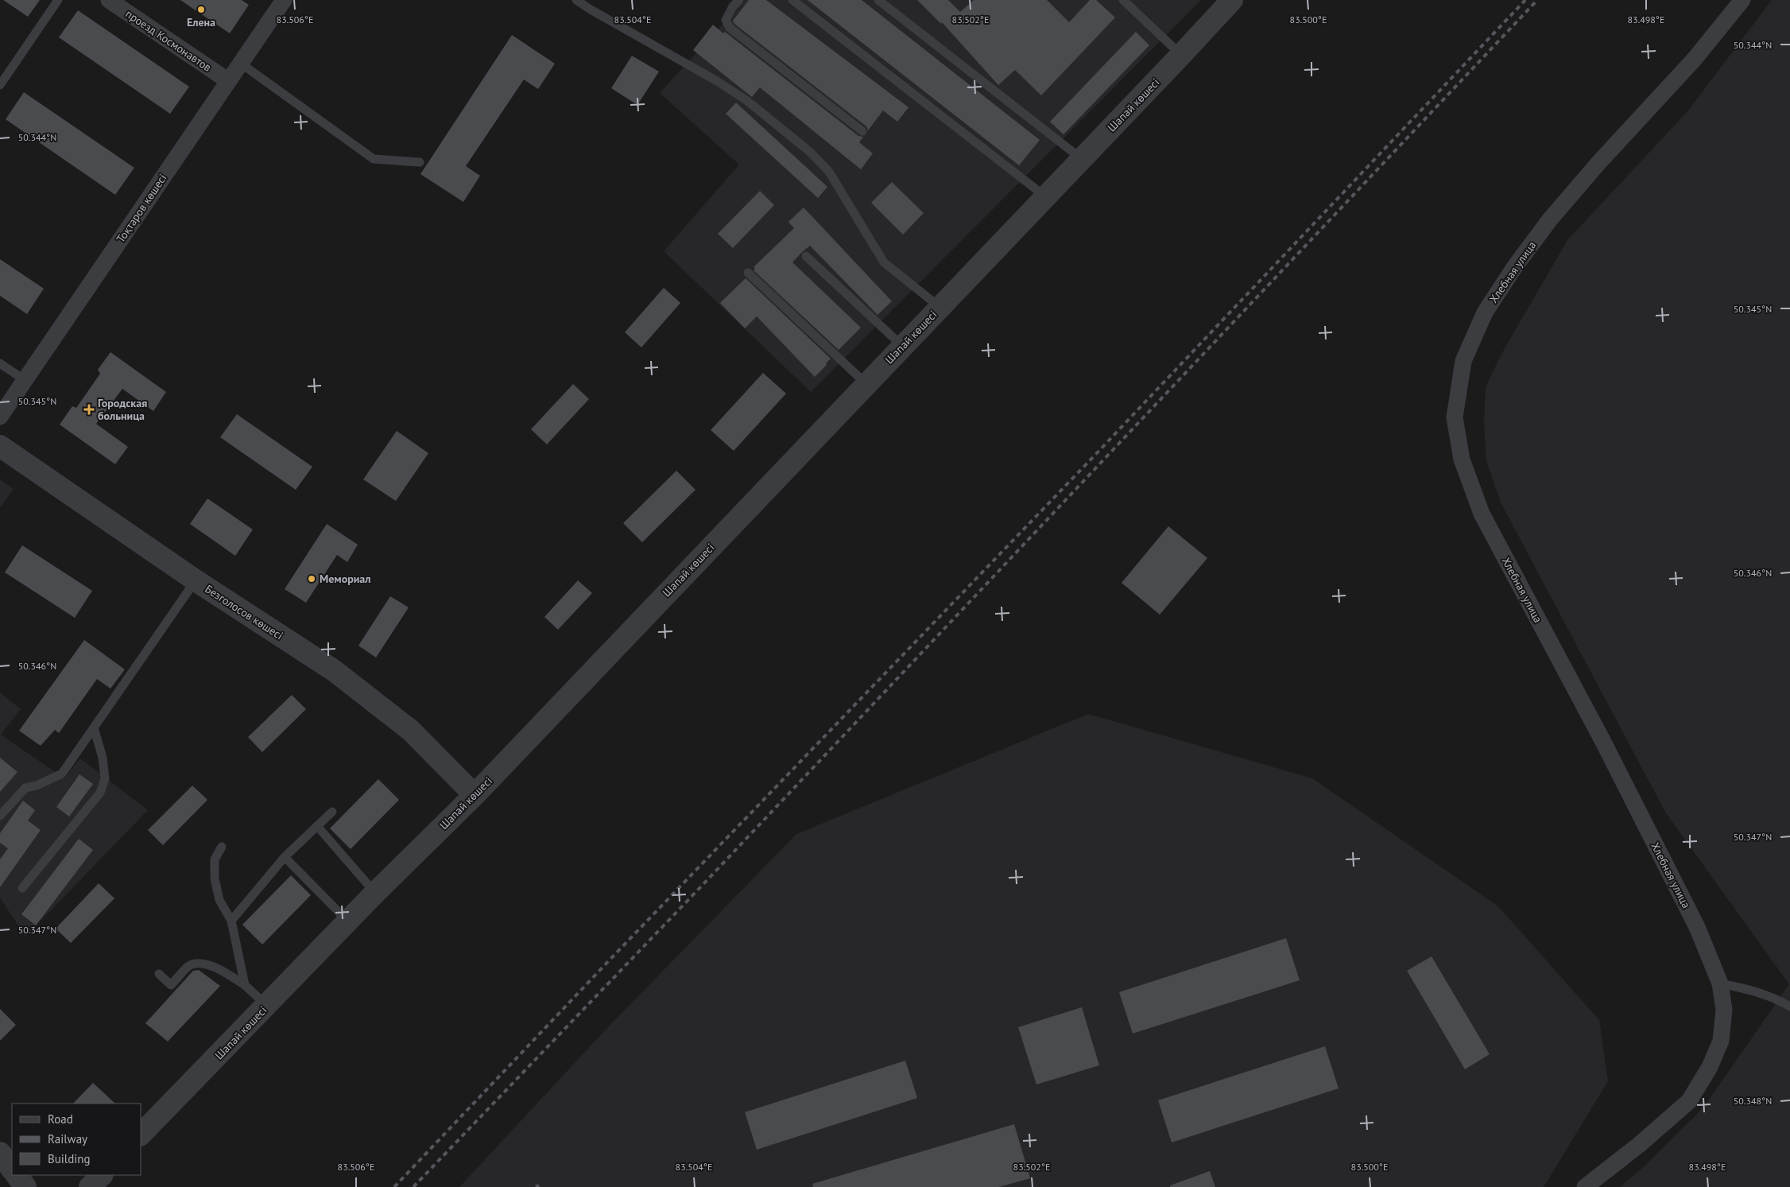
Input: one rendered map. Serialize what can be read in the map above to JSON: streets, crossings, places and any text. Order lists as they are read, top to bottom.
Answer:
{
  "streets": {
    "street": [
      "проезд Космонавтов",
      "Шапай көшесі",
      "Тоқтаров көшесі",
      "Хлебная улица",
      "Безголосов көшесі"
    ]
  },
  "crossings": [
    ["проезд Космонавтов", "Тоқтаров көшесі"],
    ["Шапай көшесі", "Безголосов көшесі"]
  ],
  "places": {
    "other": ["Елена", "Мемориал"],
    "health": ["Городская больница"]
  },
  "legend": ["Road", "Railway", "Building"],
  "coordinates": [
    "83.506°E",
    "83.504°E",
    "83.502°E",
    "83.500°E",
    "83.498°E",
    "50.344°N",
    "50.345°N",
    "50.346°N",
    "50.347°N",
    "50.348°N"
  ]
}
